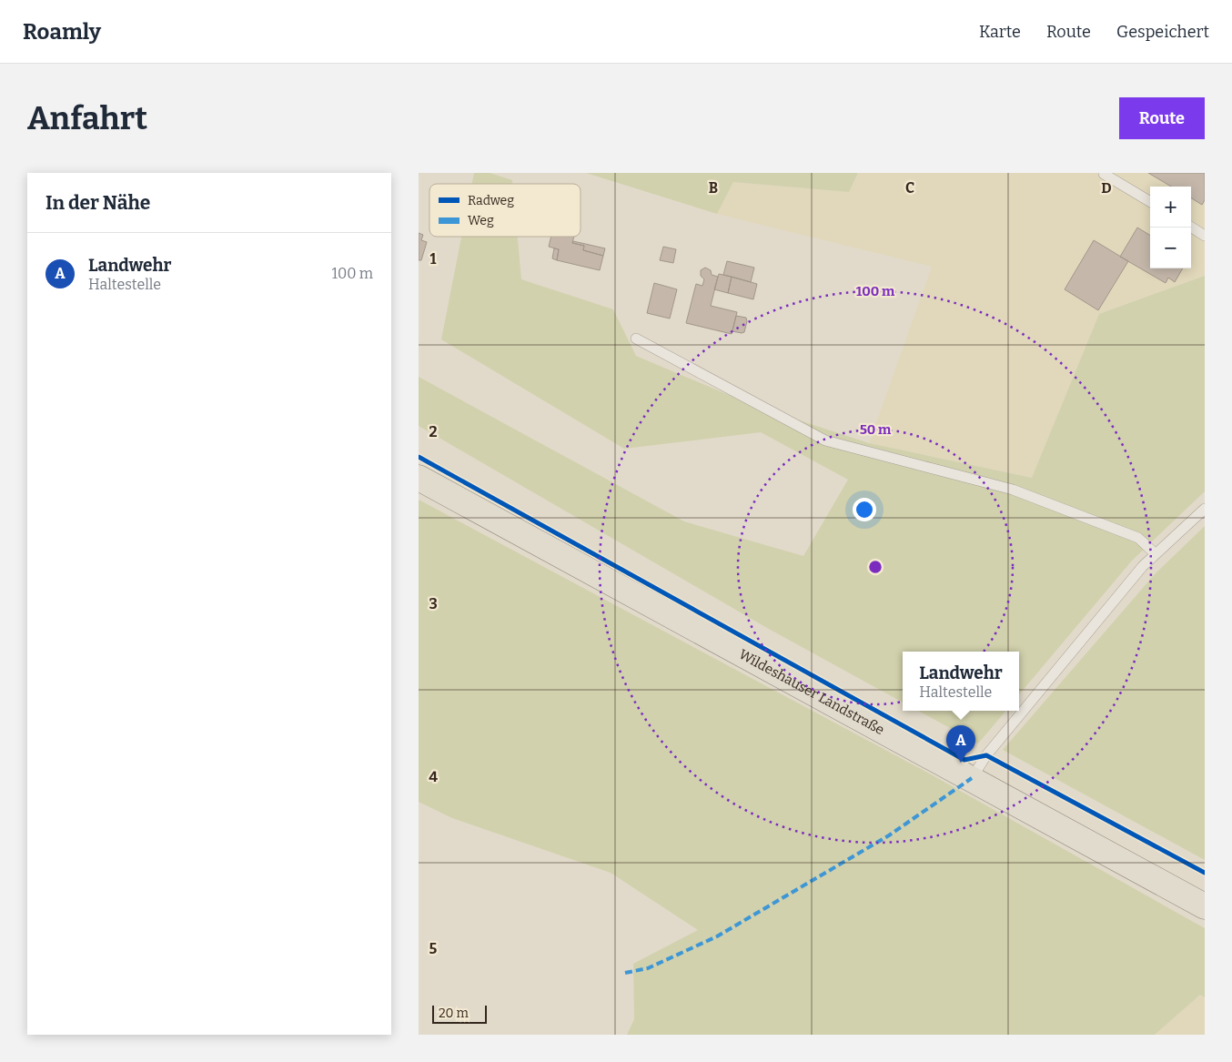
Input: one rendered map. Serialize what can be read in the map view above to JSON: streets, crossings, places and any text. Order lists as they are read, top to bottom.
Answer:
{
  "streets": {
    "main road": ["Wildeshauser Landstraße"]
  },
  "legend": ["Radweg", "Weg"],
  "scale_bar": "20 m",
  "page": {
    "header": "Roamly",
    "nav": ["Karte", "Route", "Gespeichert"],
    "buttons": "Route",
    "title": "Anfahrt",
    "heading": "In der Nähe",
    "map_buttons": ["+", "−"],
    "list": [
      {
        "mark": "A",
        "name": "Landwehr",
        "note": "Haltestelle",
        "value": "100 m"
      }
    ],
    "popup": ["Landwehr", "Haltestelle"],
    "pins": "A",
    "scale": "20 m"
  },
  "grid": {
    "columns": ["B", "C", "D"],
    "rows": [
      "1",
      "2",
      "3",
      "4",
      "5"
    ]
  },
  "rings": ["100 m", "50 m"]
}
